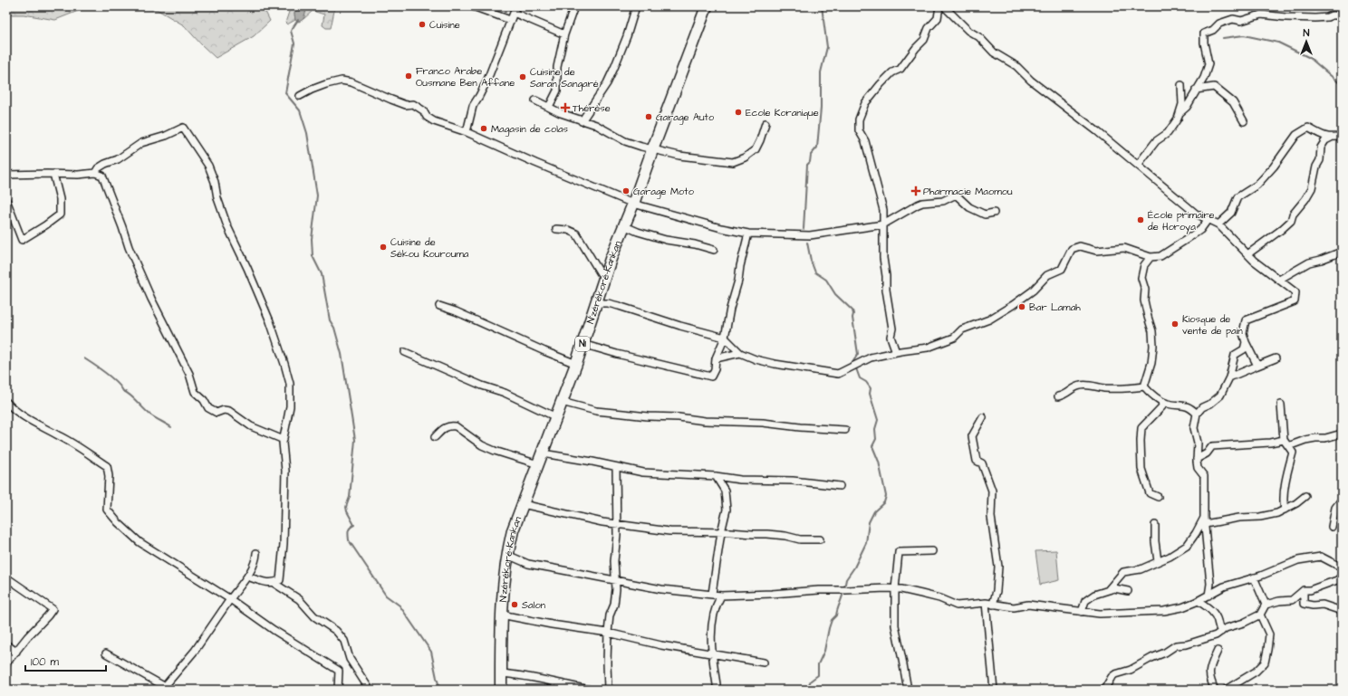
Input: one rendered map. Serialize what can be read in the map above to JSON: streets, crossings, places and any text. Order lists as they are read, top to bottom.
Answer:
{
  "streets": {
    "highway": ["N'zérékoré-Kankan", "N1"]
  },
  "places": {
    "other": [
      "Cuisine",
      "Franco Arabe Ousmane Ben Affane",
      "Cuisine de Saran Sangaré",
      "Ecole Koranique",
      "Garage Auto",
      "Magasin de colas",
      "Garage Moto",
      "École primaire de Horoya",
      "Cuisine de Sékou Kourouma",
      "Bar Lamah",
      "Kiosque de vente de pain",
      "Salon"
    ],
    "health": ["Thérèse", "Pharmacie Maomou"]
  },
  "scale_bar": "100 m",
  "north": "top"
}
